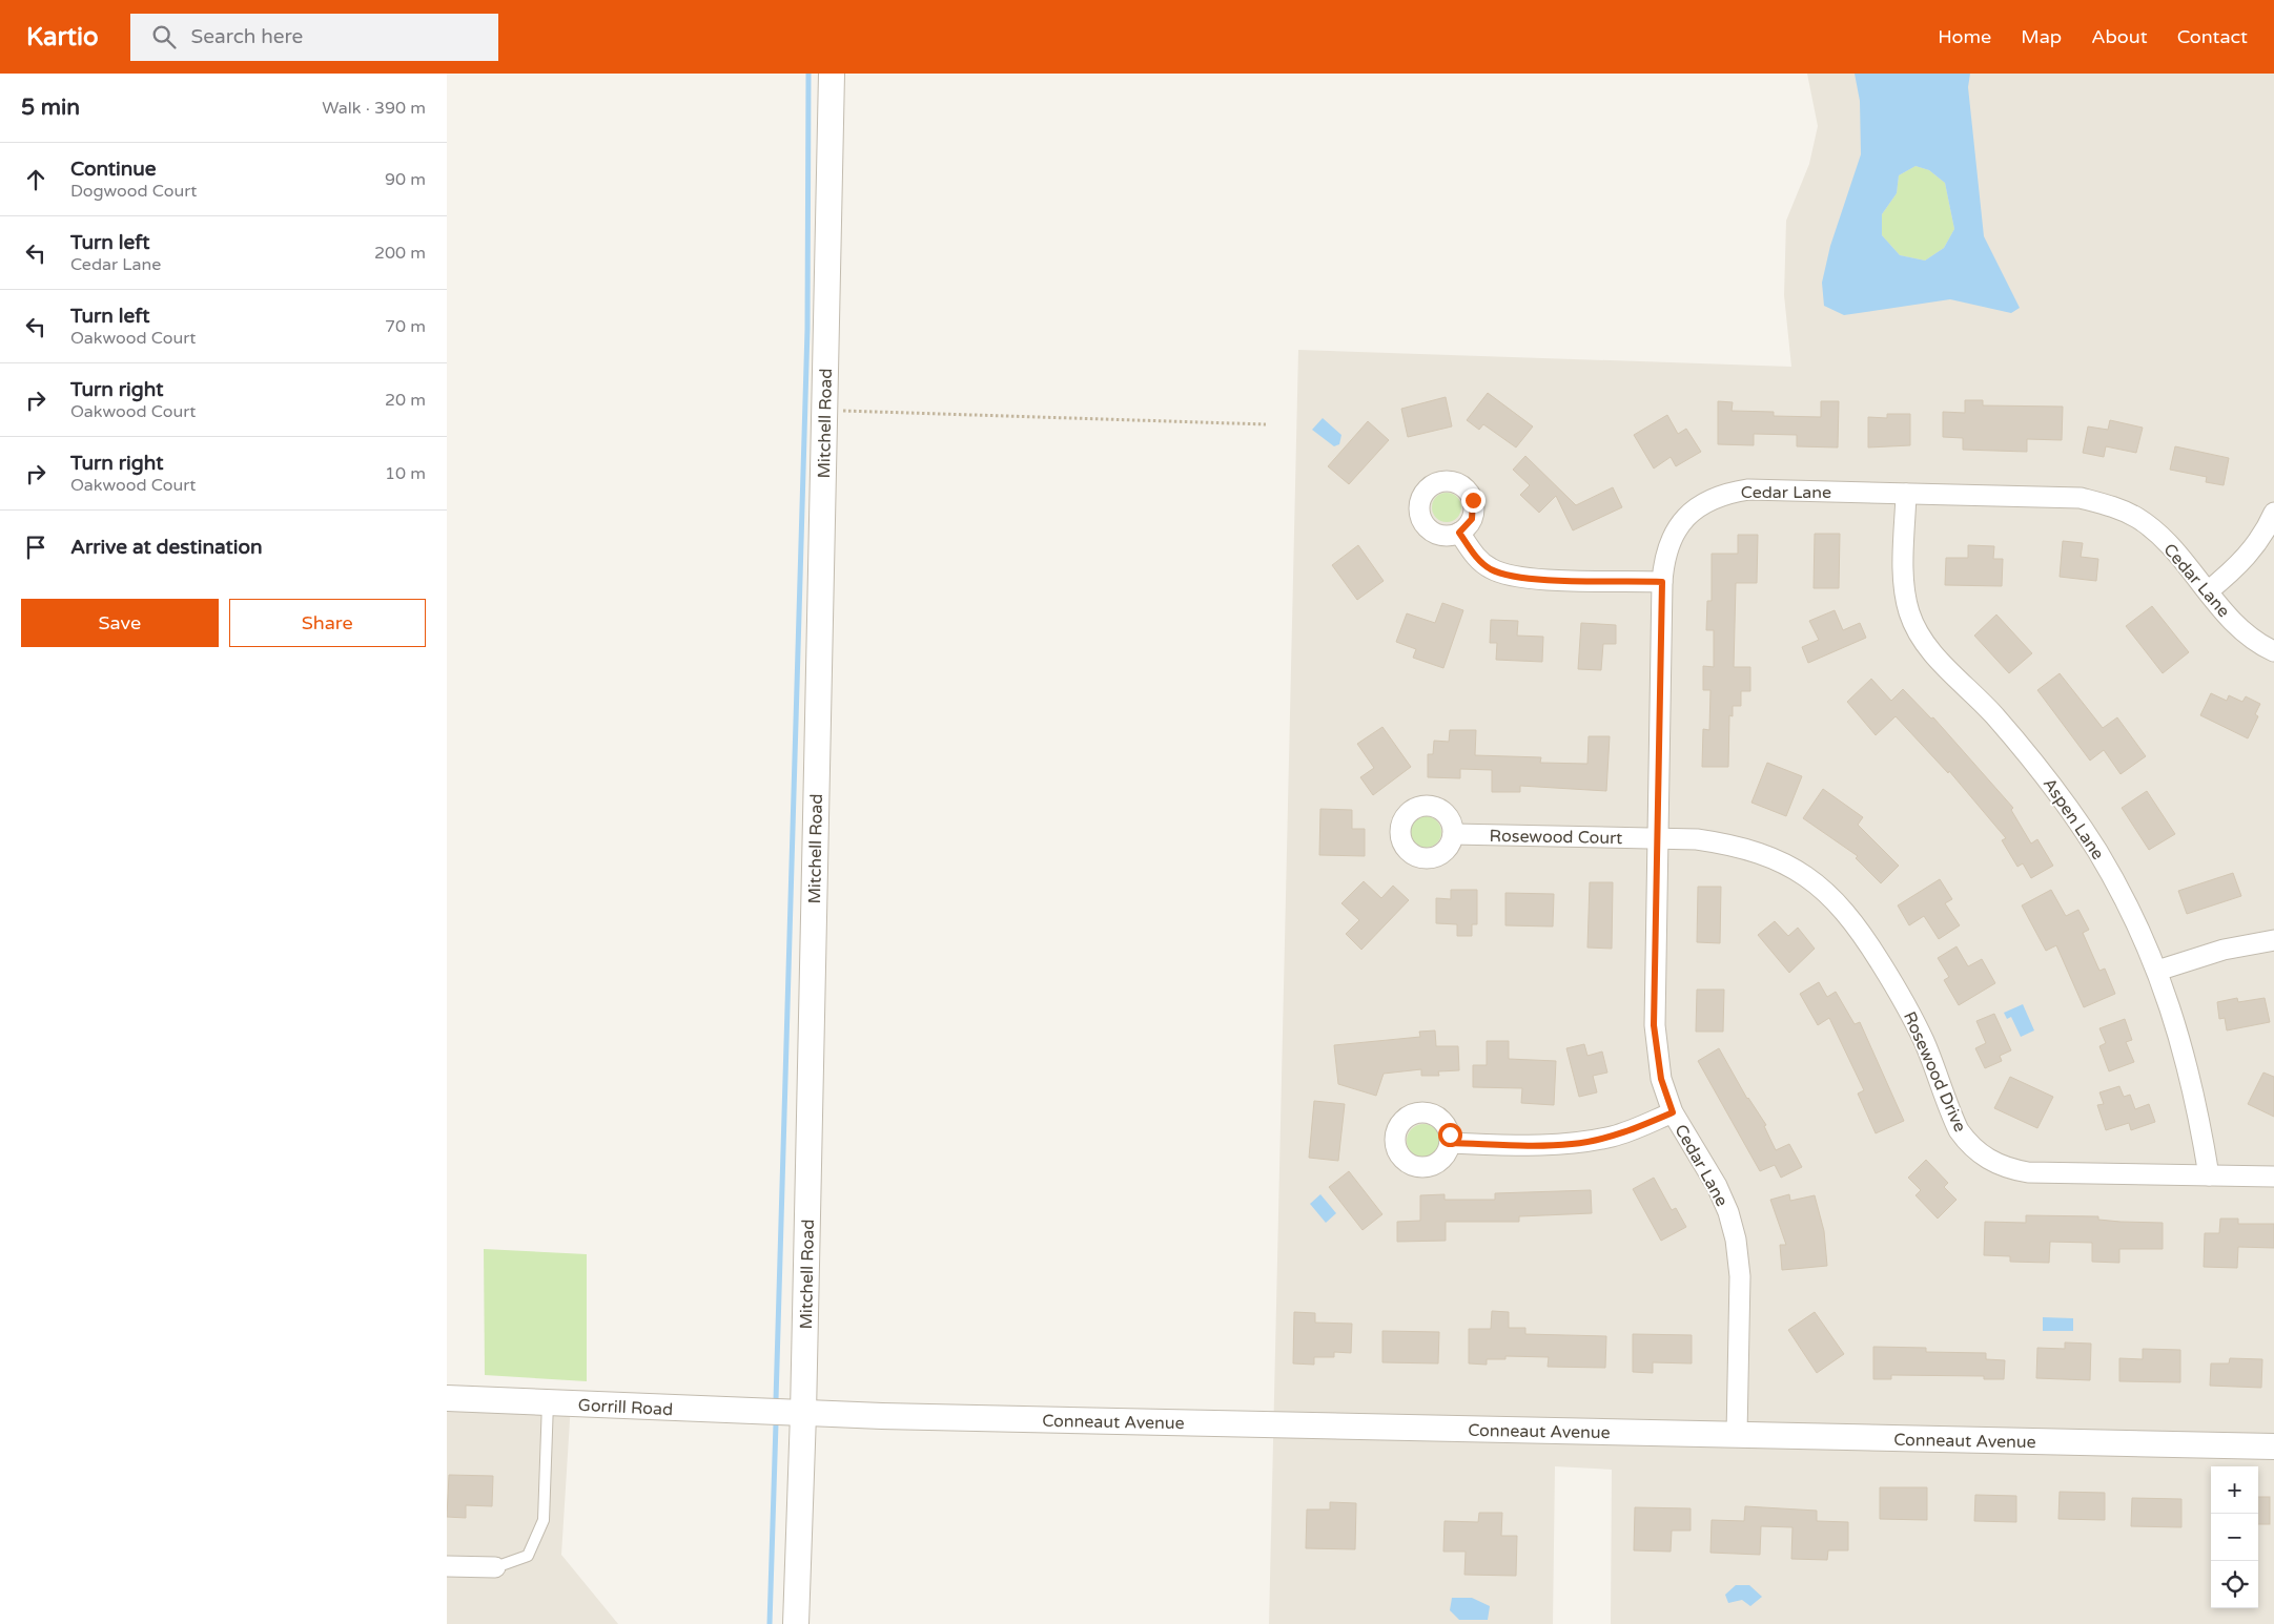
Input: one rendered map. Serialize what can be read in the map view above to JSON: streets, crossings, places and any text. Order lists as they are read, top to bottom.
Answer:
{
  "streets": {
    "street": [
      "Mitchell Road",
      "Cedar Lane",
      "Aspen Lane",
      "Rosewood Court",
      "Rosewood Drive",
      "Gorrill Road",
      "Conneaut Avenue"
    ]
  },
  "crossings": [
    ["Mitchell Road", "Gorrill Road"],
    ["Mitchell Road", "Conneaut Avenue"],
    ["Cedar Lane", "Aspen Lane"],
    ["Cedar Lane", "Rosewood Court"],
    ["Cedar Lane", "Rosewood Drive"],
    ["Cedar Lane", "Conneaut Avenue"],
    ["Aspen Lane", "Rosewood Drive"],
    ["Rosewood Court", "Rosewood Drive"],
    ["Gorrill Road", "Conneaut Avenue"]
  ],
  "page": {
    "header": "Kartio",
    "search": "Search here",
    "nav": [
      "Home",
      "Map",
      "About",
      "Contact"
    ],
    "heading": ["5 min", "Walk · 390 m"],
    "list": [
      ["Continue", "Dogwood Court", "90 m"],
      ["Turn left", "Cedar Lane", "200 m"],
      ["Turn left", "Oakwood Court", "70 m"],
      ["Turn right", "Oakwood Court", "20 m"],
      ["Turn right", "Oakwood Court", "10 m"],
      "Arrive at destination"
    ],
    "buttons": ["Save", "Share"],
    "map_buttons": ["+", "−"]
  }
}
